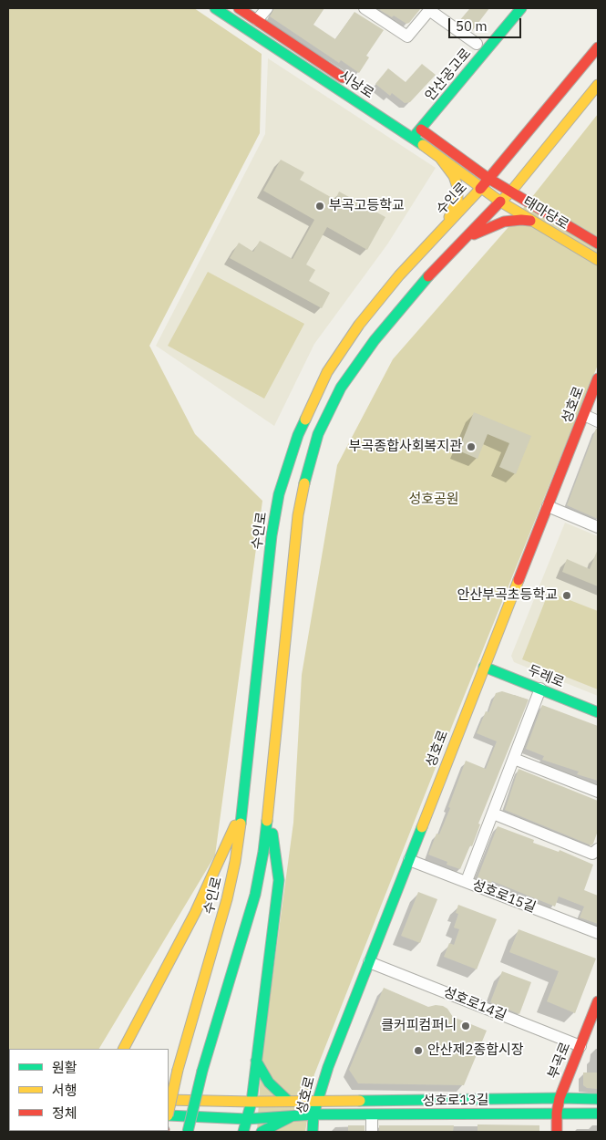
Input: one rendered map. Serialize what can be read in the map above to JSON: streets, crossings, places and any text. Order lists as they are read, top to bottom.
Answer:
{
  "streets": {
    "main road": [
      "안산공고로",
      "시낭로",
      "수인로",
      "태마당로",
      "성호로",
      "두레로",
      "부곡로",
      "성호로13길"
    ],
    "street": ["성호로15길", "성호로14길"]
  },
  "crossings": [
    ["안산공고로", "시낭로"],
    ["시낭로", "수인로"],
    ["시낭로", "태마당로"],
    ["수인로", "태마당로"],
    ["성호로", "두레로"],
    ["성호로", "성호로15길"],
    ["성호로", "성호로14길"],
    ["성호로", "성호로13길"],
    ["성호로14길", "부곡로"],
    ["부곡로", "성호로13길"]
  ],
  "parks": ["성호공원"],
  "places": [
    "부곡고등학교",
    "부곡종합사회복지관",
    "안산부곡초등학교",
    "클커피컴퍼니",
    "안산제2종합시장"
  ],
  "legend": ["원활", "서행", "정체"],
  "scale_bar": "50 m"
}
